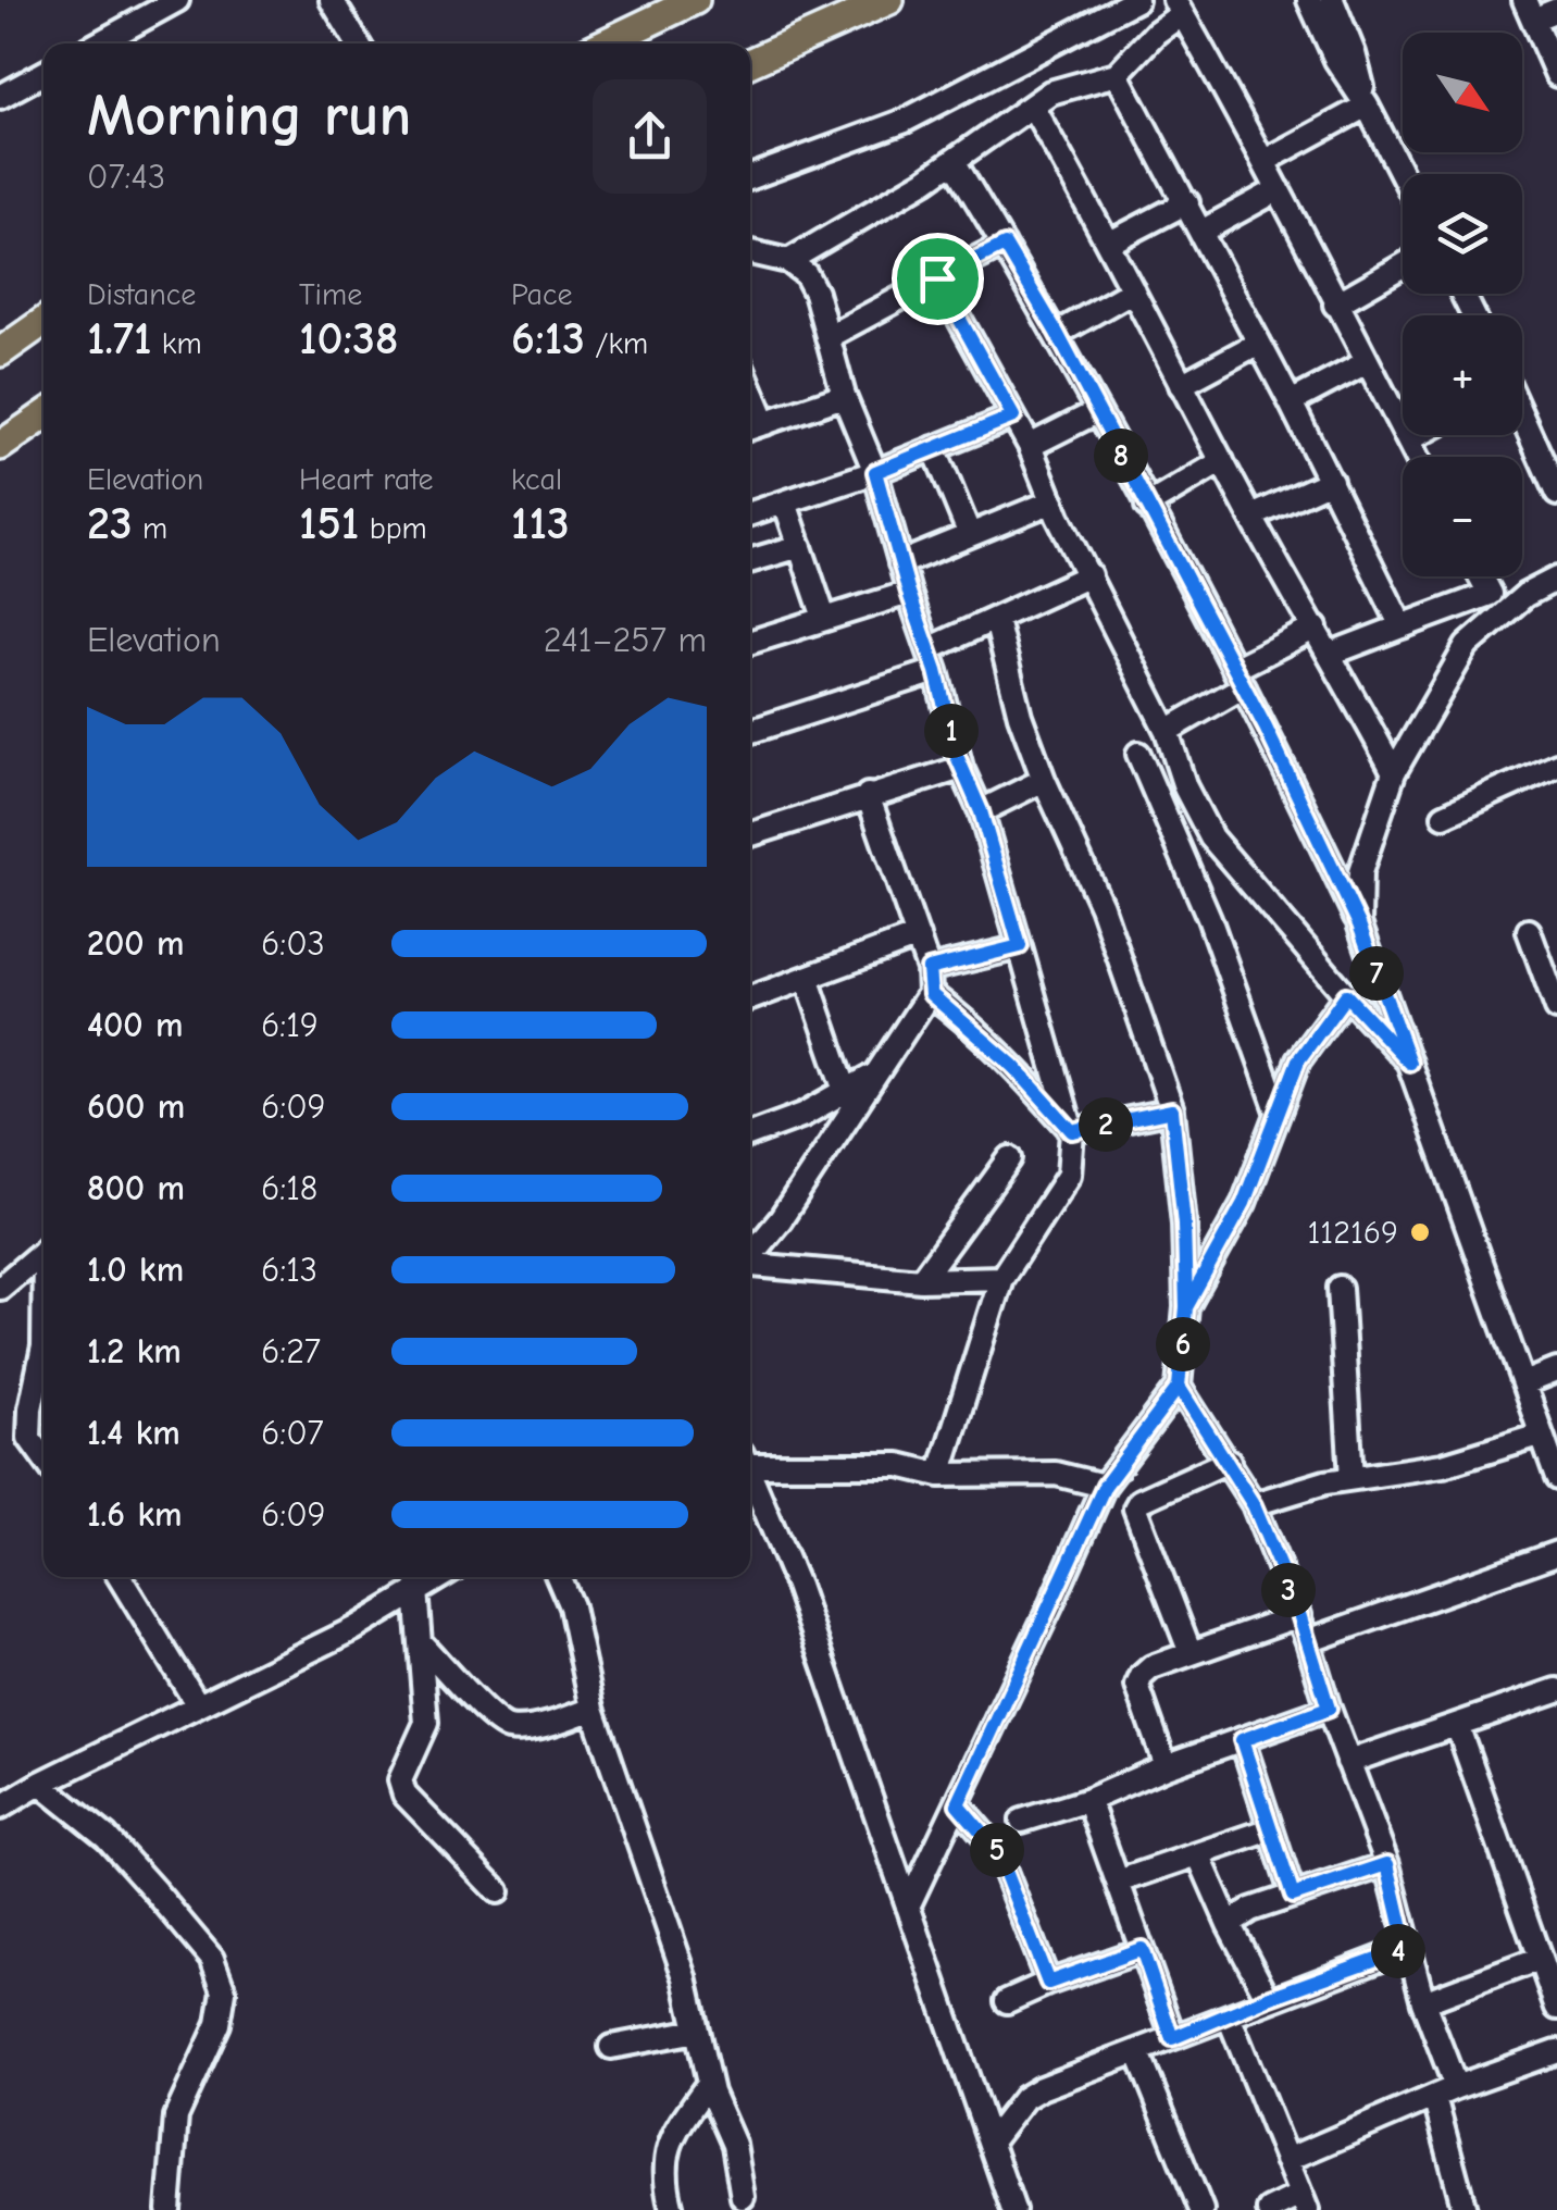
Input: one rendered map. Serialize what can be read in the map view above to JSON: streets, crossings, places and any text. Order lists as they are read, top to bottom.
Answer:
{
  "places": ["112169"],
  "north": "bottom right",
  "page": {
    "map_buttons": ["+", "−"],
    "heading": ["Morning run", "07:43"],
    "stats": [
      ["Distance", "1.71 km"],
      ["Time", "10:38"],
      ["Pace", "6:13 /km"],
      ["Elevation", "23 m"],
      ["Heart rate", "151 bpm"],
      ["kcal", "113"]
    ],
    "pins": [
      "8",
      "1",
      "7",
      "2",
      "6",
      "3",
      "5",
      "4"
    ],
    "chart": ["Elevation", "241–257 m"],
    "list": [
      {
        "name": "200 m",
        "note": "6:03"
      },
      {
        "name": "400 m",
        "note": "6:19"
      },
      {
        "name": "600 m",
        "note": "6:09"
      },
      {
        "name": "800 m",
        "note": "6:18"
      },
      {
        "name": "1.0 km",
        "note": "6:13"
      },
      {
        "name": "1.2 km",
        "note": "6:27"
      },
      {
        "name": "1.4 km",
        "note": "6:07"
      },
      {
        "name": "1.6 km",
        "note": "6:09"
      }
    ]
  }
}
